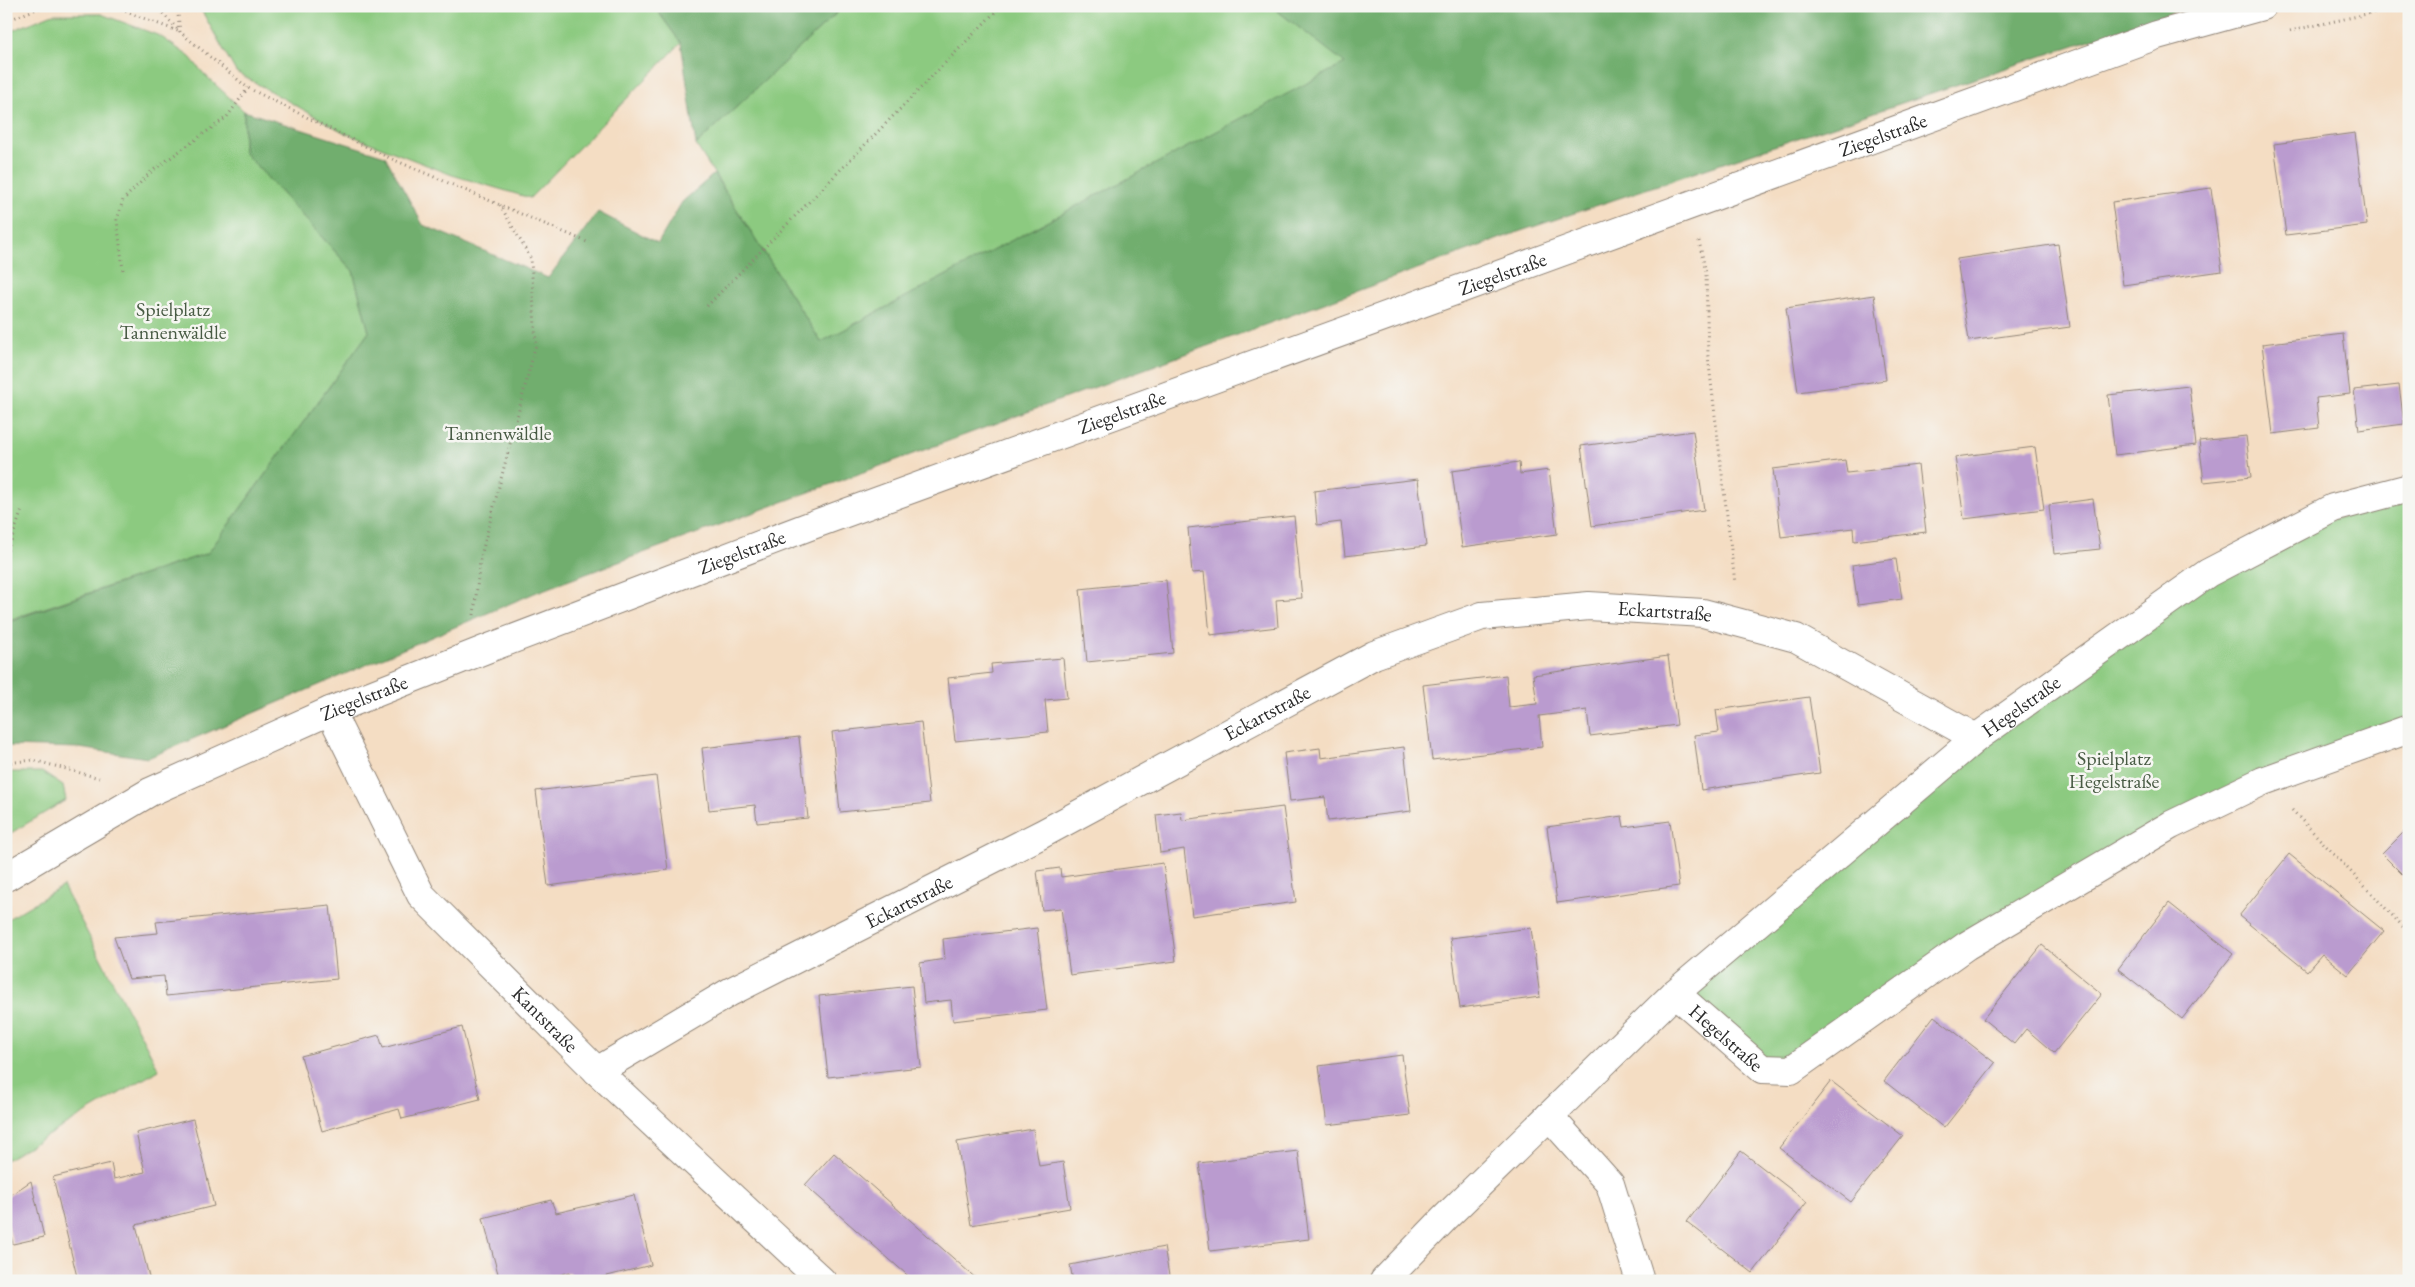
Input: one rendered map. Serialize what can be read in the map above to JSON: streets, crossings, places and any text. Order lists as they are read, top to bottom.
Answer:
{
  "streets": {
    "street": [
      "Ziegelstraße",
      "Eckartstraße",
      "Hegelstraße",
      "Kantstraße"
    ]
  },
  "crossings": [
    ["Ziegelstraße", "Kantstraße"],
    ["Eckartstraße", "Hegelstraße"],
    ["Eckartstraße", "Kantstraße"]
  ],
  "parks": ["Spielplatz Tannenwäldle", "Tannenwäldle", "Spielplatz Hegelstraße"]
}
